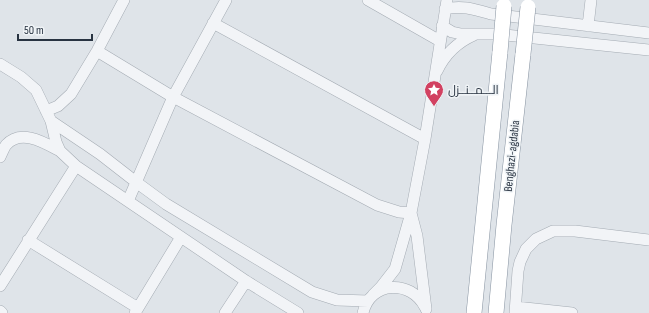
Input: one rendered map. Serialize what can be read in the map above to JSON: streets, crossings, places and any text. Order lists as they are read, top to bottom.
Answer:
{
  "streets": {
    "highway": ["Benghazi-agdabia"]
  },
  "places": {
    "place": ["الـــمــنــزل"]
  },
  "scale_bar": "50 m"
}
